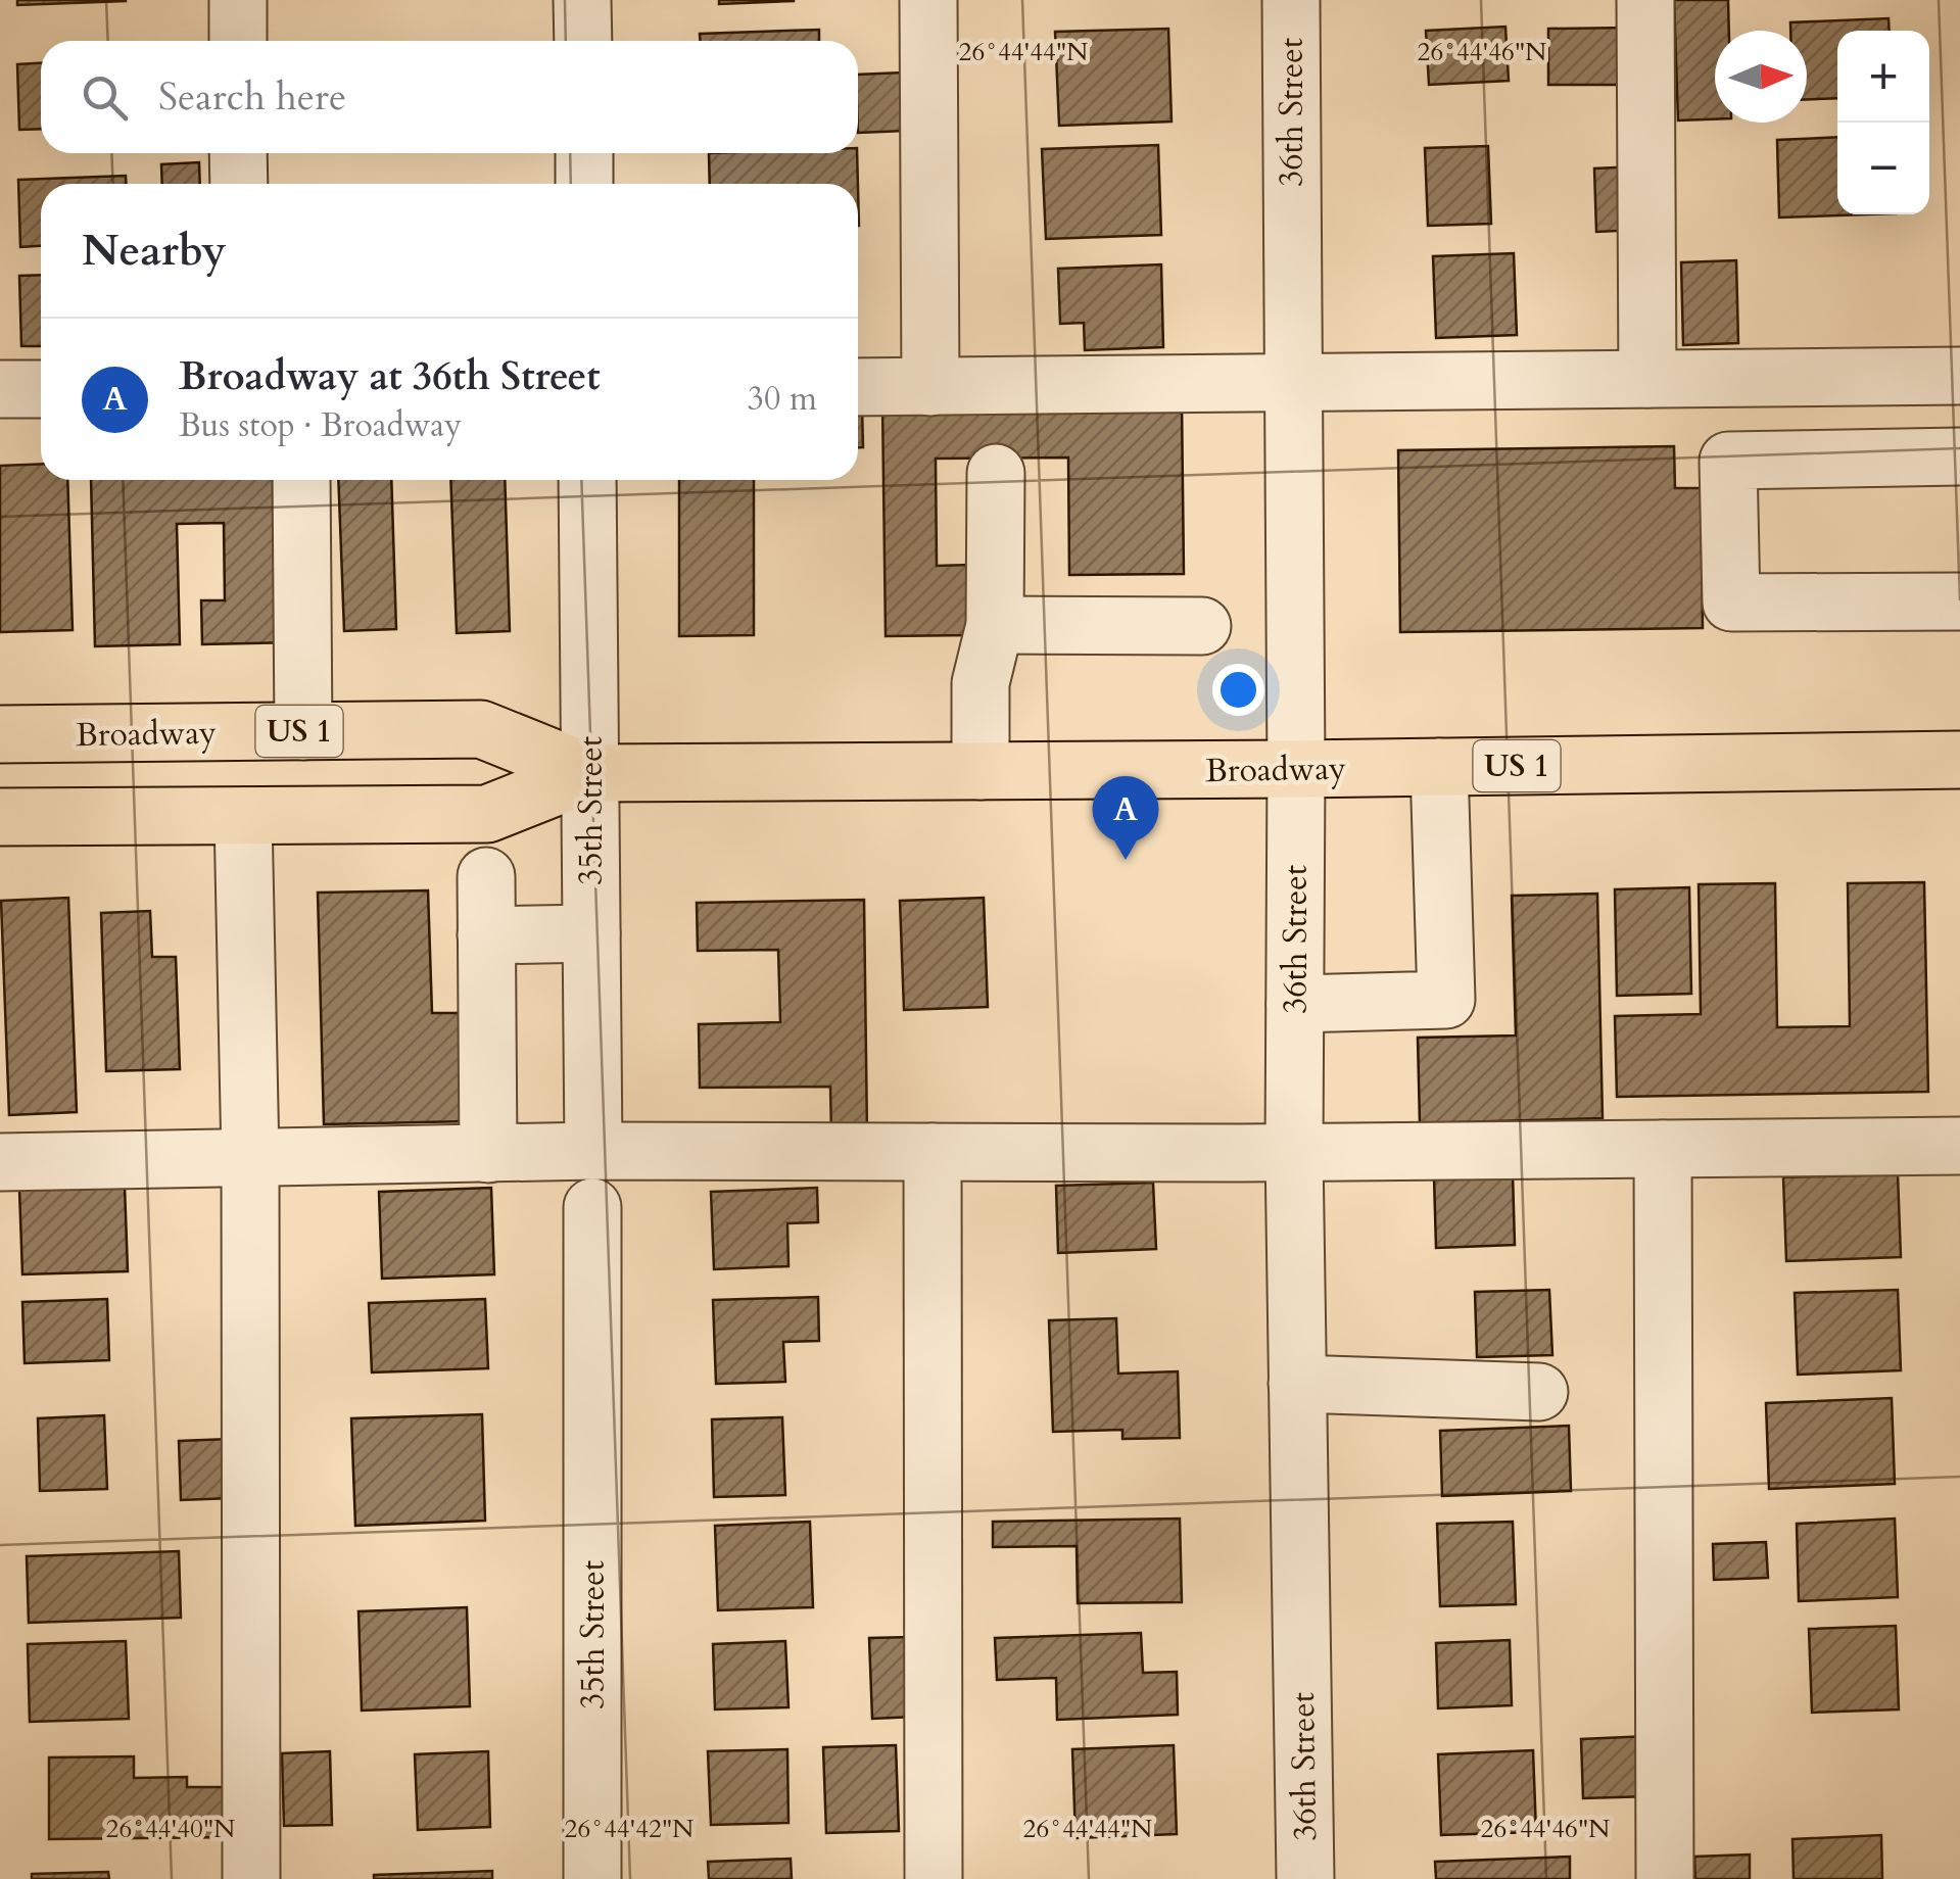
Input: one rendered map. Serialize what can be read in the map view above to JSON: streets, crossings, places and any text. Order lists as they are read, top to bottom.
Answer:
{
  "streets": {
    "main road": ["US 1", "Broadway"],
    "street": ["36th Street", "35th Street"]
  },
  "crossings": [
    ["36th Street", "Broadway"],
    ["Broadway", "35th Street"]
  ],
  "north": "right",
  "page": {
    "map_buttons": ["+", "−"],
    "search": "Search here",
    "heading": "Nearby",
    "list": [
      {
        "mark": "A",
        "name": "Broadway at 36th Street",
        "note": "Bus stop · Broadway",
        "value": "30 m"
      }
    ],
    "pins": "A"
  },
  "coordinates": [
    "26°44'44\"N",
    "26°44'46\"N",
    "26°44'40\"N",
    "26°44'42\"N"
  ]
}
